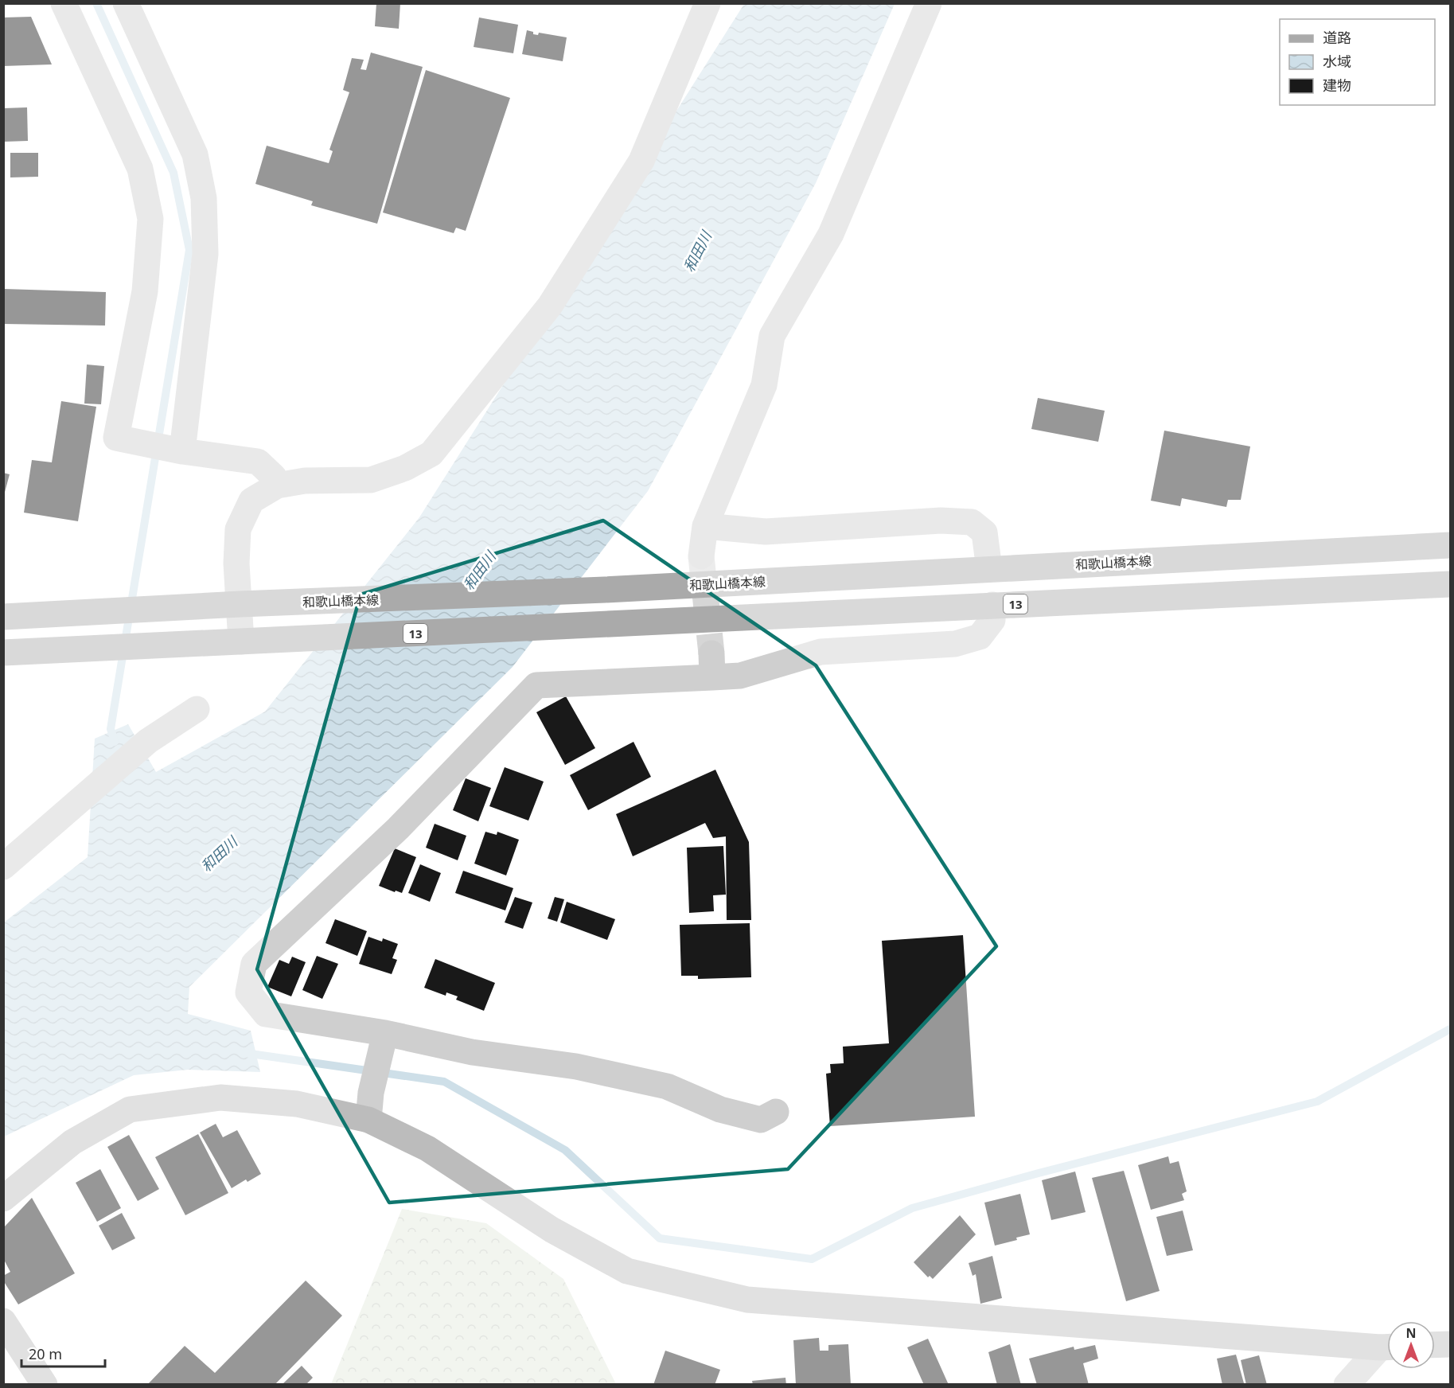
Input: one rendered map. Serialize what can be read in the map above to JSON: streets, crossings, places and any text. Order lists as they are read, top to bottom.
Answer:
{
  "streets": {
    "main road": ["和歌山橋本線", "13"]
  },
  "water": ["和田川"],
  "legend": ["道路", "水域", "建物"],
  "scale_bar": "20 m",
  "north": "top"
}
